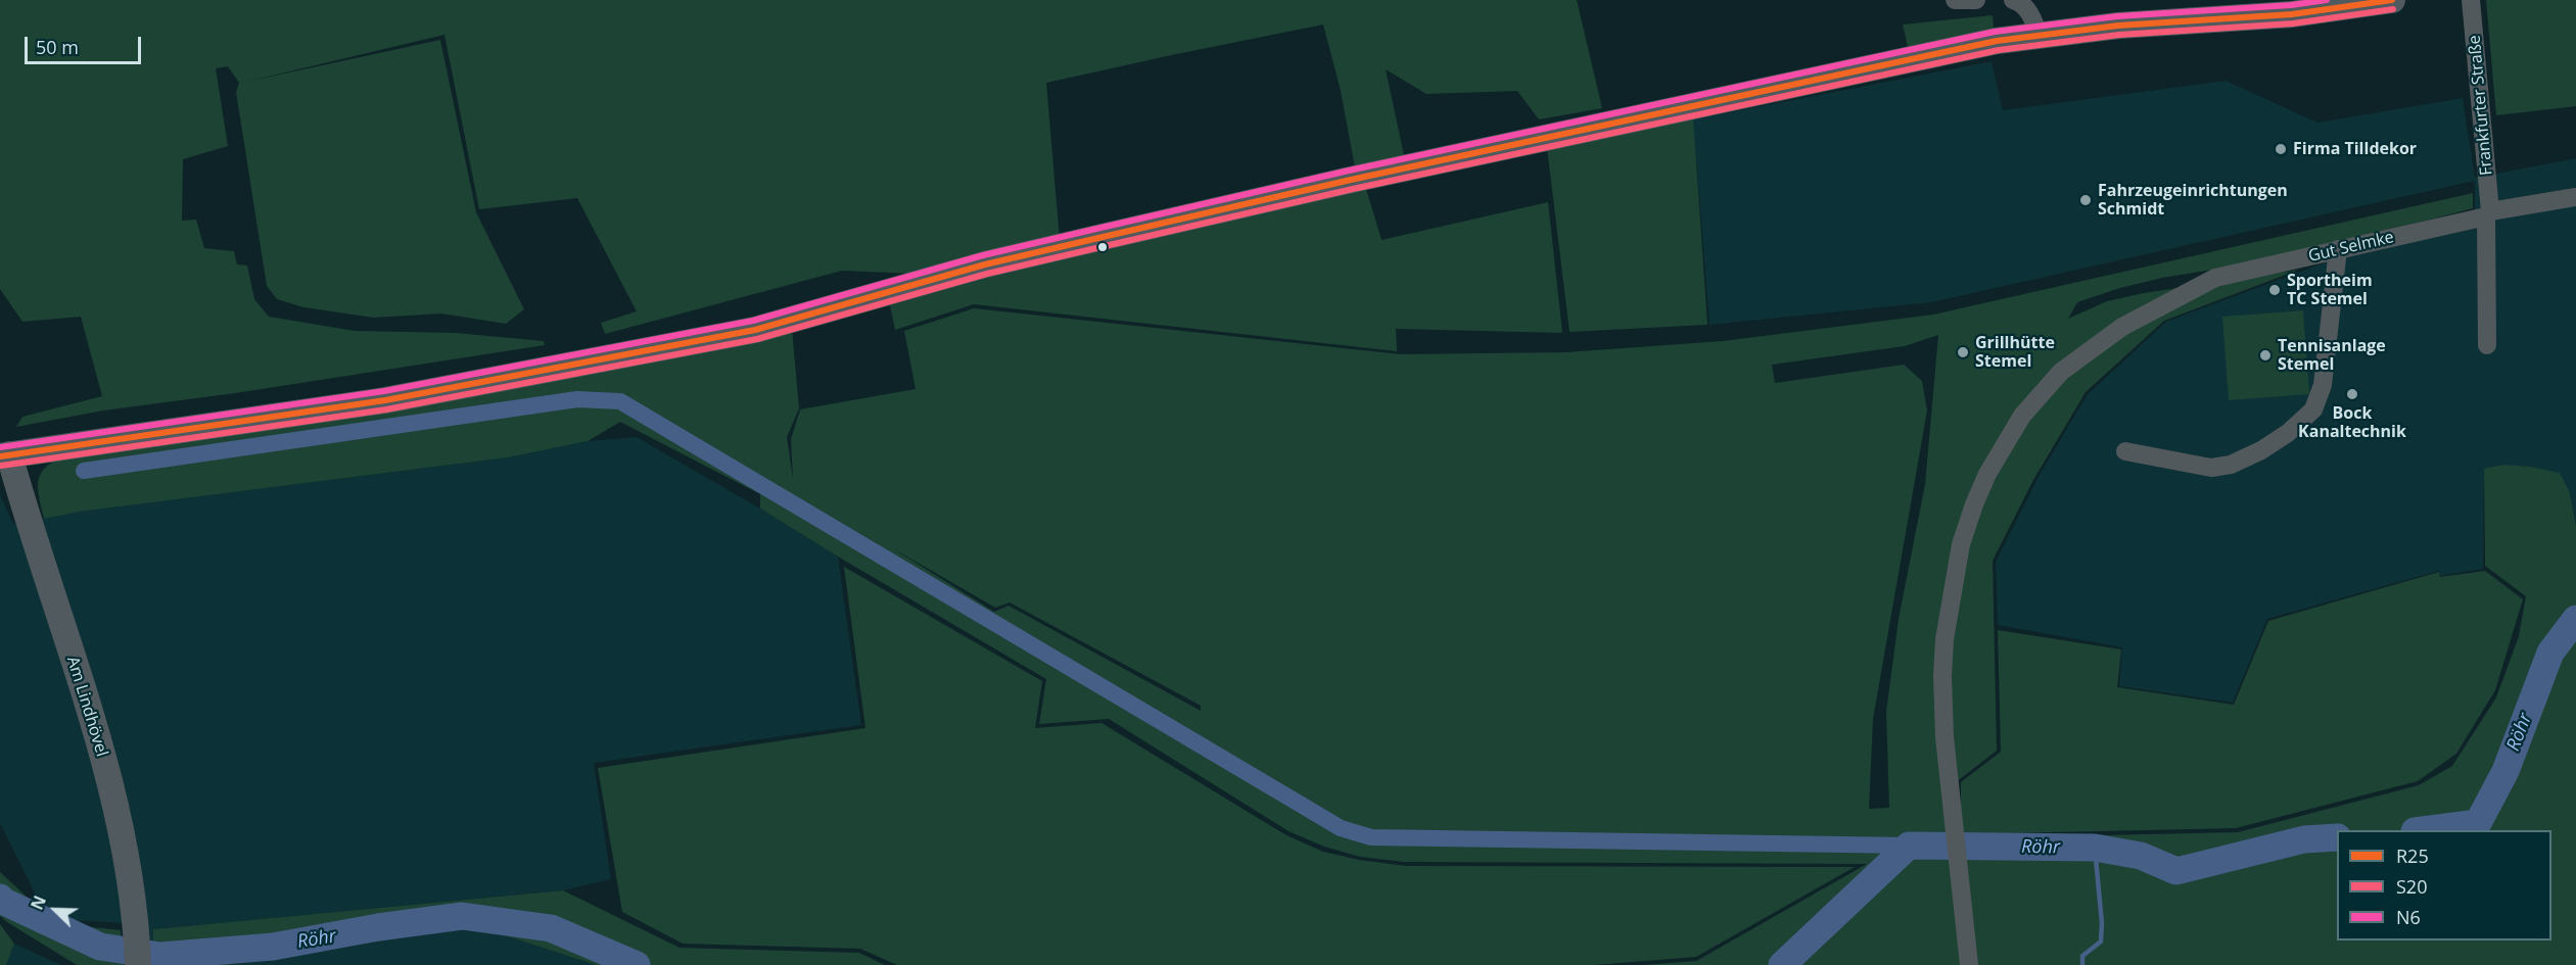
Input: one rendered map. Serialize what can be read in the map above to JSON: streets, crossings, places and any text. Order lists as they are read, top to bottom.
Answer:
{
  "streets": {
    "main road": ["Am Lindhövel"],
    "street": ["Frankfurter Straße", "Gut Selmke"]
  },
  "crossings": [
    ["Frankfurter Straße", "Gut Selmke"]
  ],
  "water": ["Röhr"],
  "places": [
    "Firma Tilldekor",
    "Fahrzeugeinrichtungen Schmidt",
    "Sportheim TC Stemel",
    "Grillhütte Stemel",
    "Tennisanlage Stemel",
    "Bock Kanaltechnik"
  ],
  "lines": ["transit line R25", "transit line N6", "transit line S20"],
  "legend": ["R25", "S20", "N6"],
  "scale_bar": "50 m",
  "north": "top left"
}
